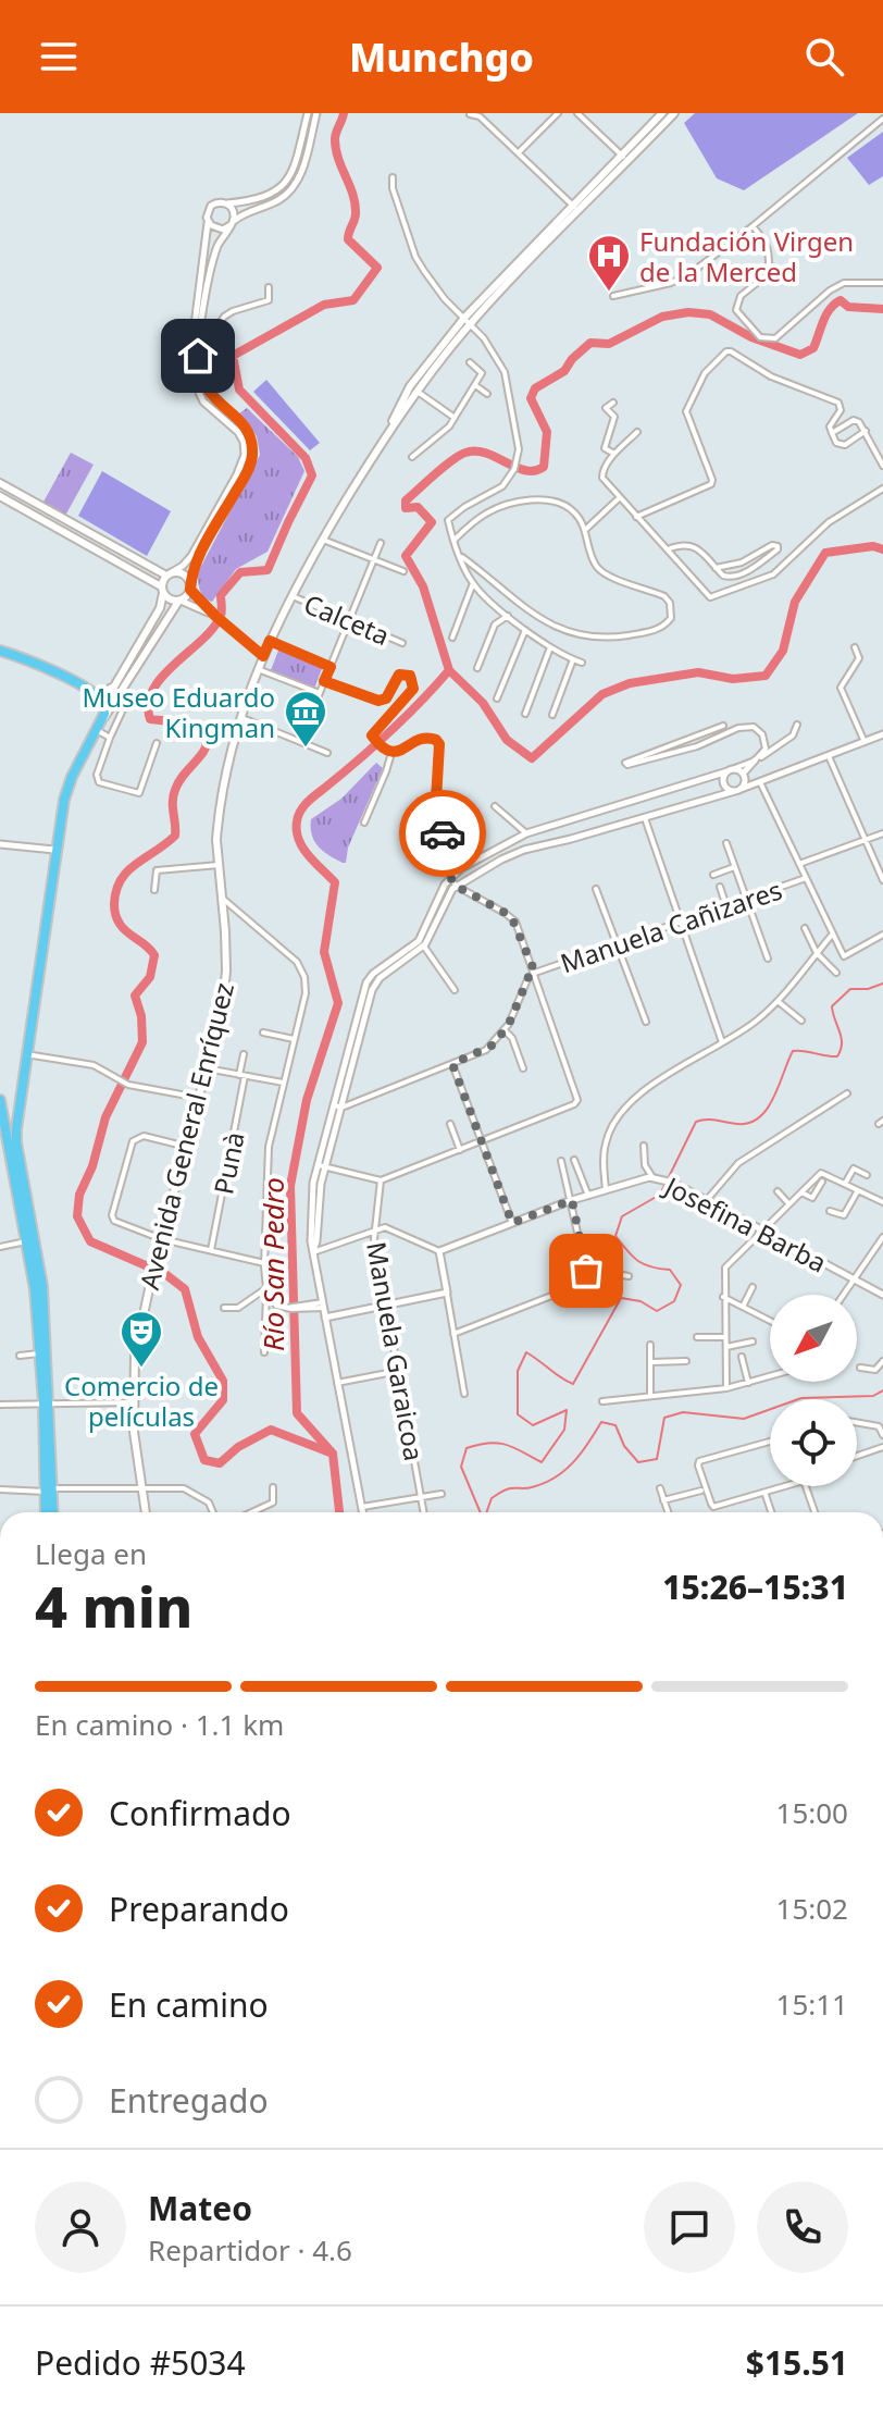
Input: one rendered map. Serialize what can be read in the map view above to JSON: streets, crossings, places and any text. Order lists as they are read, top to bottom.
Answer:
{
  "streets": {
    "main road": ["Avenida General Enríquez"],
    "street": [
      "Calceta",
      "Manuela Cañizares",
      "Punà",
      "Josefina Barba",
      "Manuela Garaicoa"
    ]
  },
  "crossings": [
    ["Calceta", "Avenida General Enríquez"]
  ],
  "water": ["Río San Pedro"],
  "places": {
    "hospital": ["Fundación Virgen de la Merced"],
    "museum": ["Museo Eduardo Kingman"],
    "theatre": ["Comercio de películas"]
  },
  "north": "bottom left",
  "page": {
    "header": "Munchgo",
    "heading": ["4 min", "Llega en", "15:26–15:31"],
    "panel": [
      "Mateo",
      "Repartidor · 4.6",
      "Pedido #5034",
      "$15.51"
    ],
    "bar": "En camino · 1.1 km",
    "list": [
      ["Confirmado", "15:00"],
      ["Preparando", "15:02"],
      ["En camino", "15:11"],
      "Entregado"
    ]
  }
}
